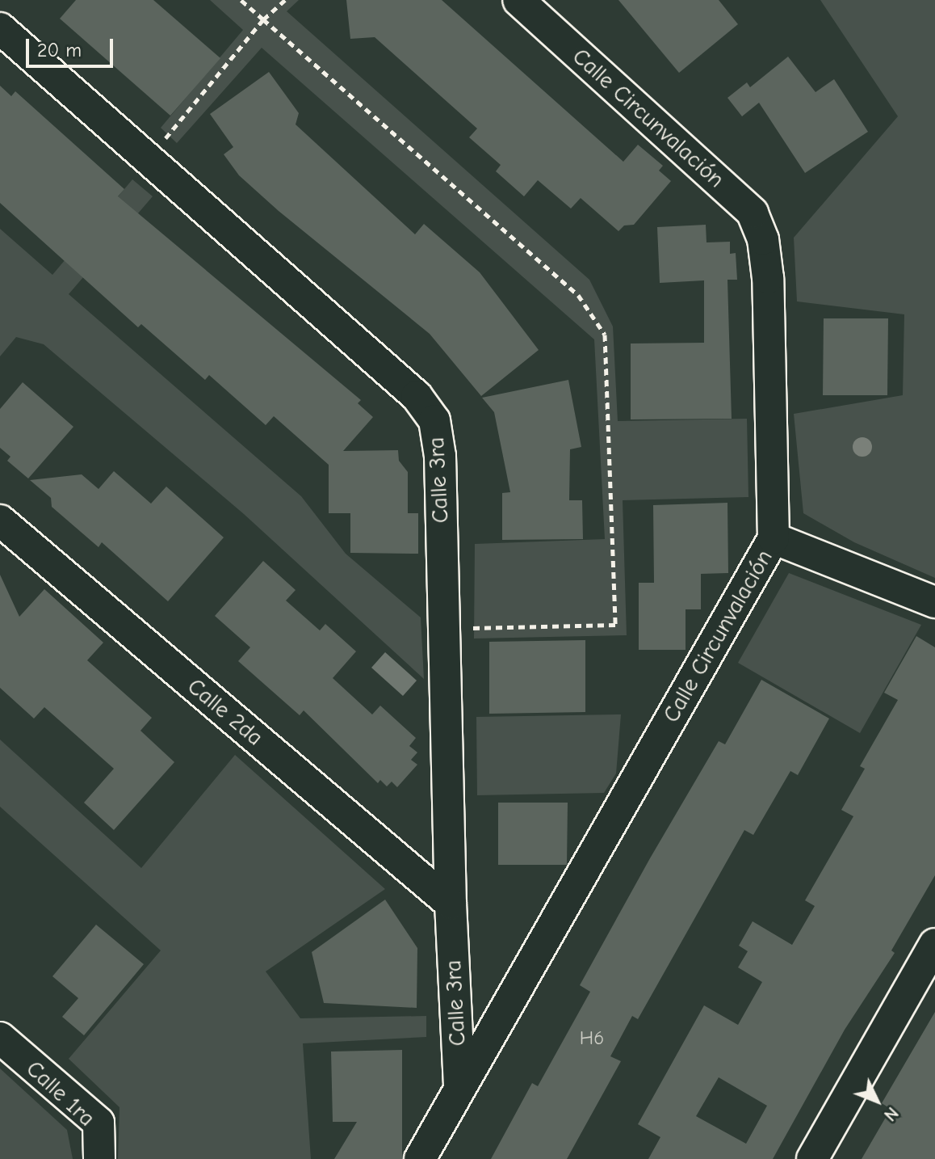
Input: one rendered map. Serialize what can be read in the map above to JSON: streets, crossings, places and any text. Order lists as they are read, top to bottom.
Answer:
{
  "streets": {
    "street": [
      "Calle Circunvalación",
      "Calle 3ra",
      "Calle 2da",
      "Calle 1ra"
    ]
  },
  "crossings": [
    ["Calle Circunvalación", "Calle 3ra"],
    ["Calle 3ra", "Calle 2da"]
  ],
  "house_numbers": ["H6"],
  "scale_bar": "20 m",
  "north": "bottom right"
}
